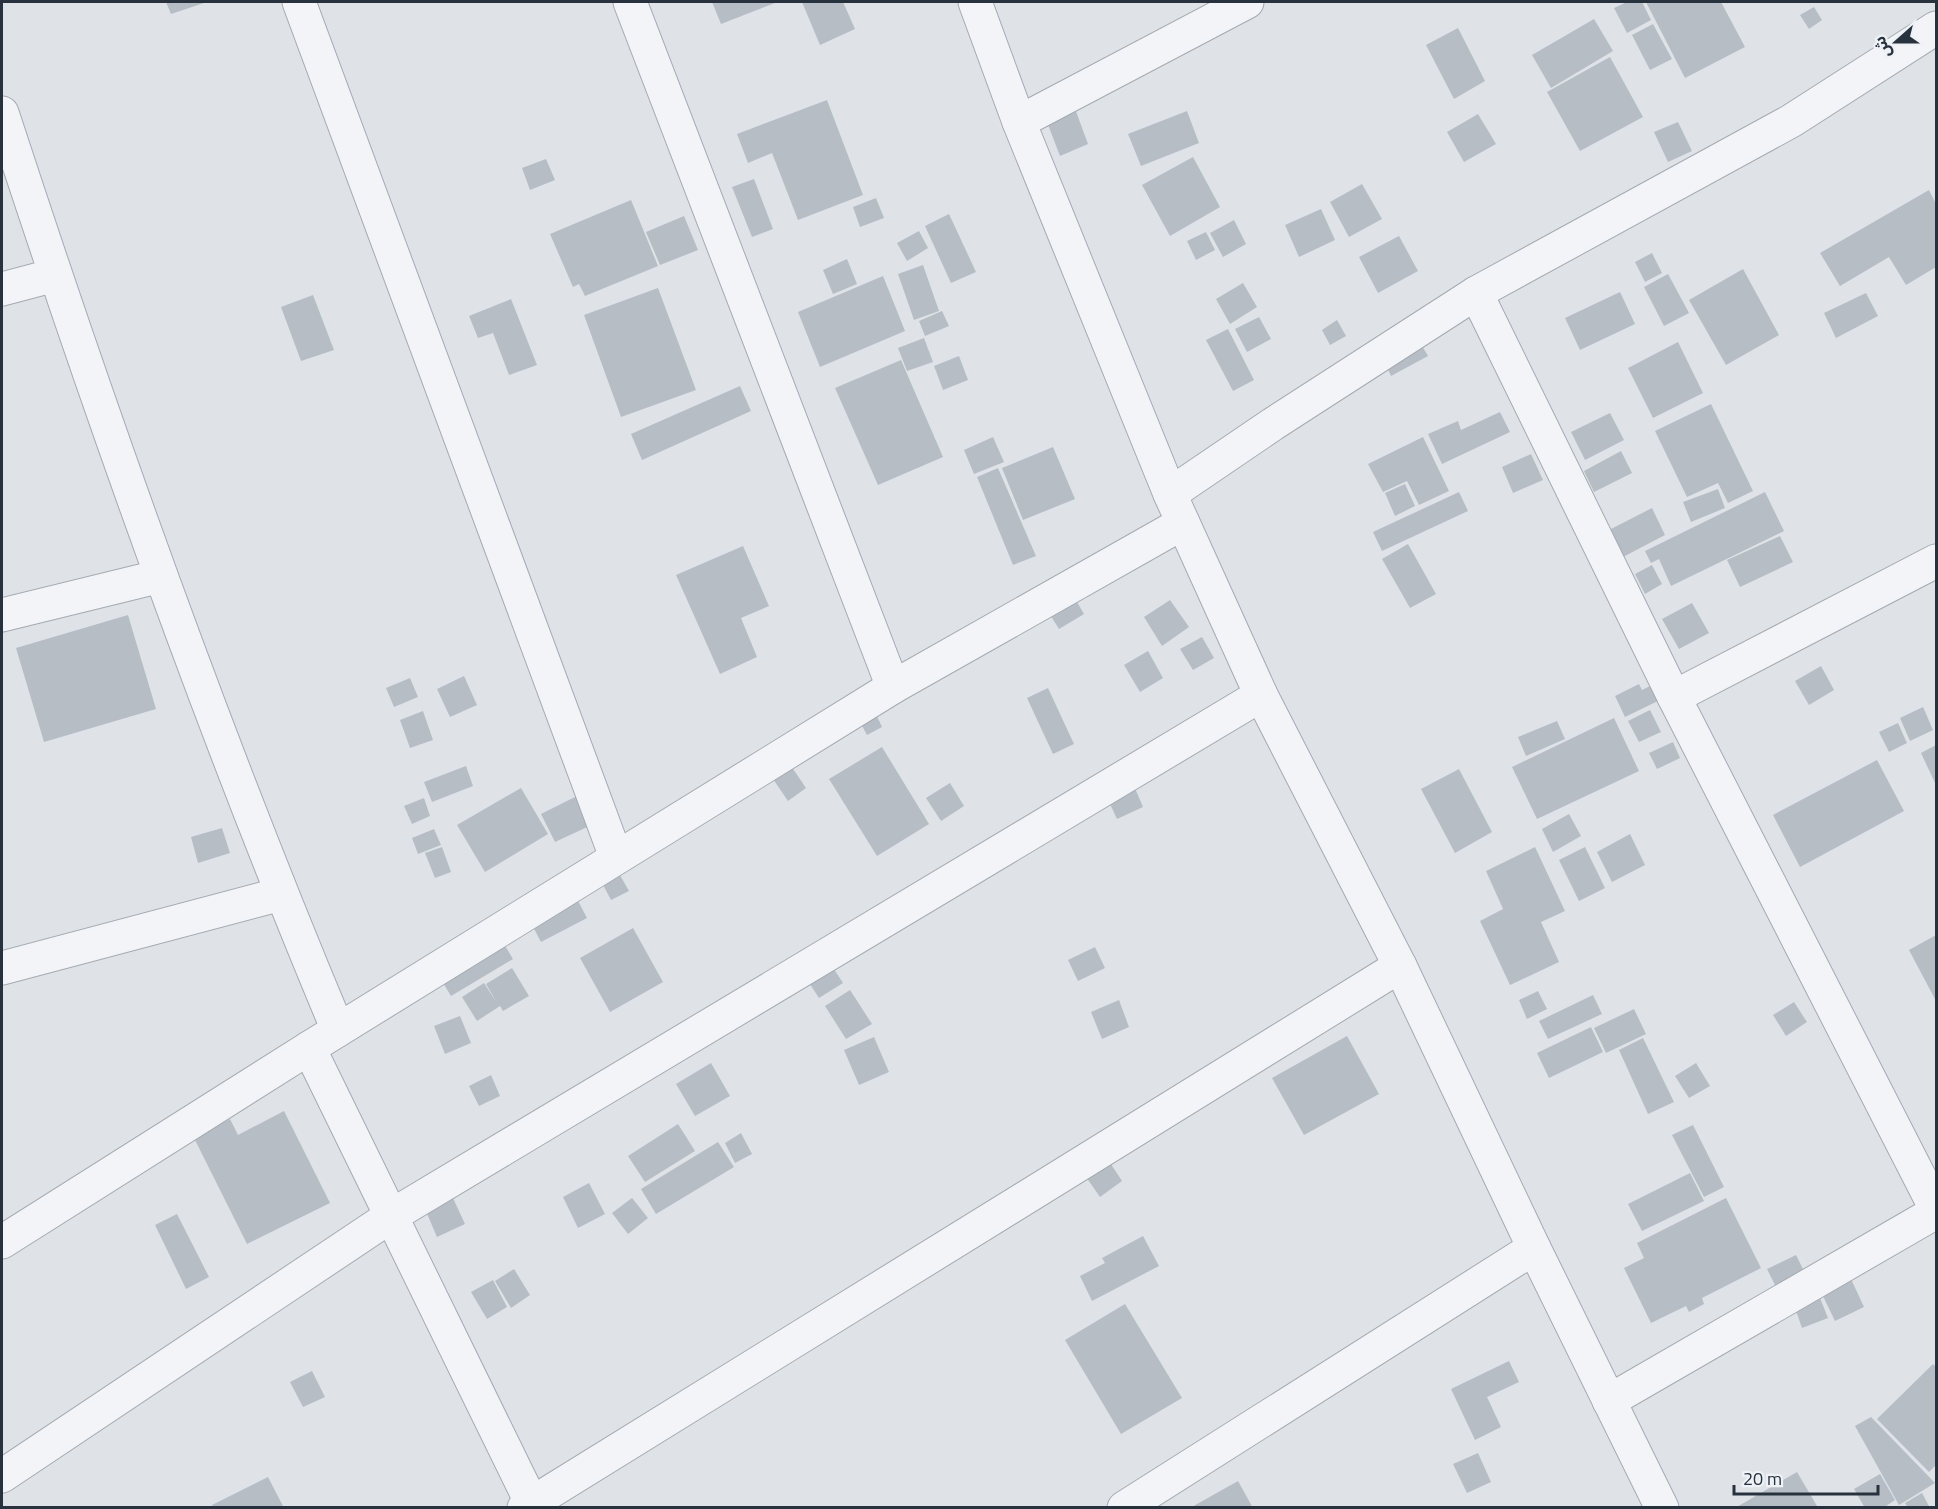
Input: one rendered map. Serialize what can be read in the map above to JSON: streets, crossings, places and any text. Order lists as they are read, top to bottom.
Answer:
{
  "scale_bar": "20 m",
  "north": "left"
}
